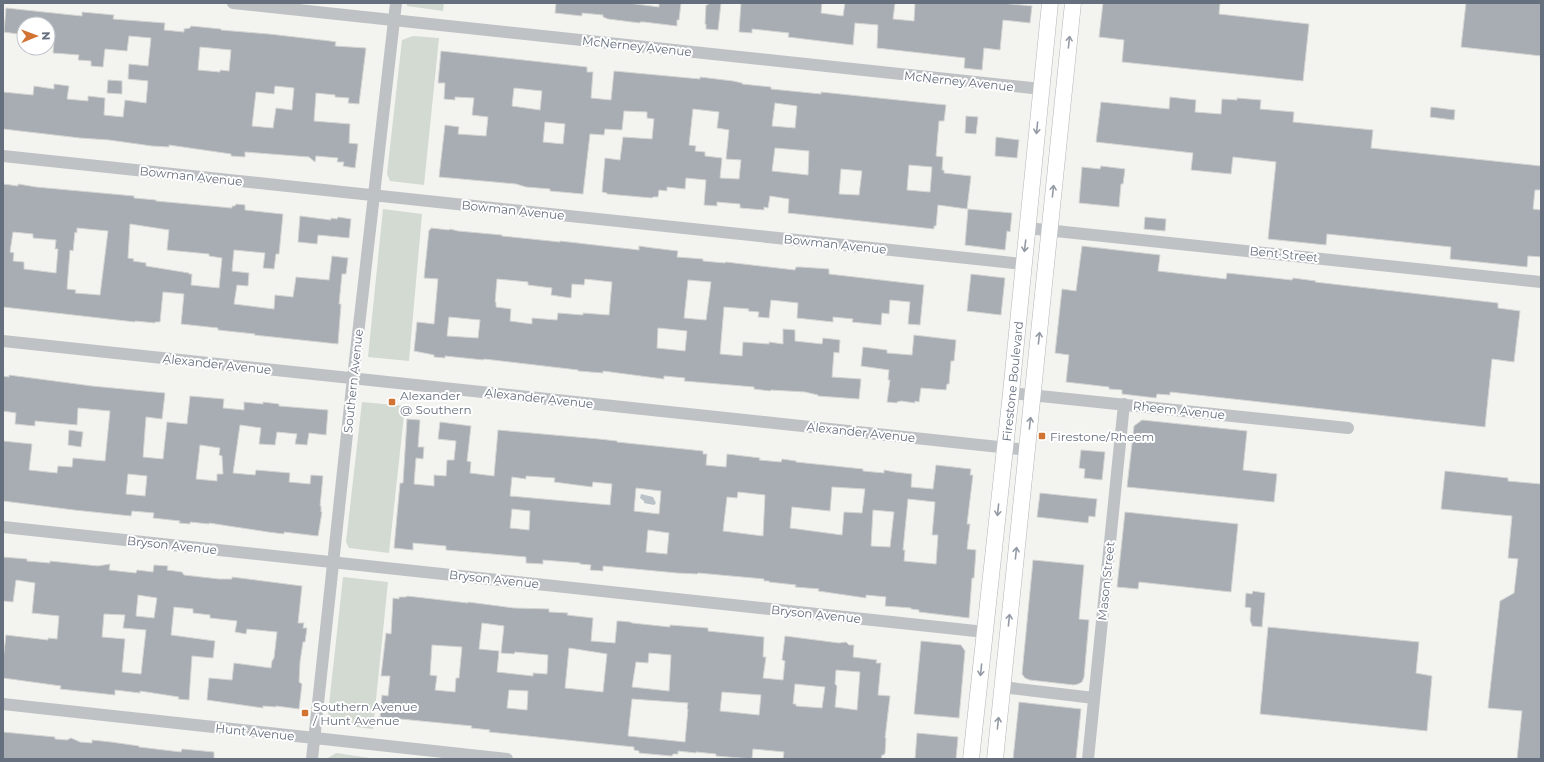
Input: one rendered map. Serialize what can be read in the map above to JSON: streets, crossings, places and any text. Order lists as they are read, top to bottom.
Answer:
{
  "streets": {
    "main road": ["Firestone Boulevard"],
    "street": [
      "McNerney Avenue",
      "Bowman Avenue",
      "Bent Street",
      "Alexander Avenue",
      "Southern Avenue",
      "Rheem Avenue",
      "Bryson Avenue",
      "Mason Street",
      "Hunt Avenue"
    ]
  },
  "crossings": [
    ["McNerney Avenue", "Southern Avenue"],
    ["McNerney Avenue", "Firestone Boulevard"],
    ["Bowman Avenue", "Southern Avenue"],
    ["Bowman Avenue", "Firestone Boulevard"],
    ["Bent Street", "Firestone Boulevard"],
    ["Alexander Avenue", "Southern Avenue"],
    ["Alexander Avenue", "Firestone Boulevard"],
    ["Southern Avenue", "Bryson Avenue"],
    ["Southern Avenue", "Hunt Avenue"],
    ["Firestone Boulevard", "Rheem Avenue"],
    ["Firestone Boulevard", "Bryson Avenue"],
    ["Rheem Avenue", "Mason Street"]
  ],
  "places": {
    "transit": ["Alexander @ Southern", "Firestone/Rheem", "Southern Avenue / Hunt Avenue"]
  },
  "north": "right"
}
